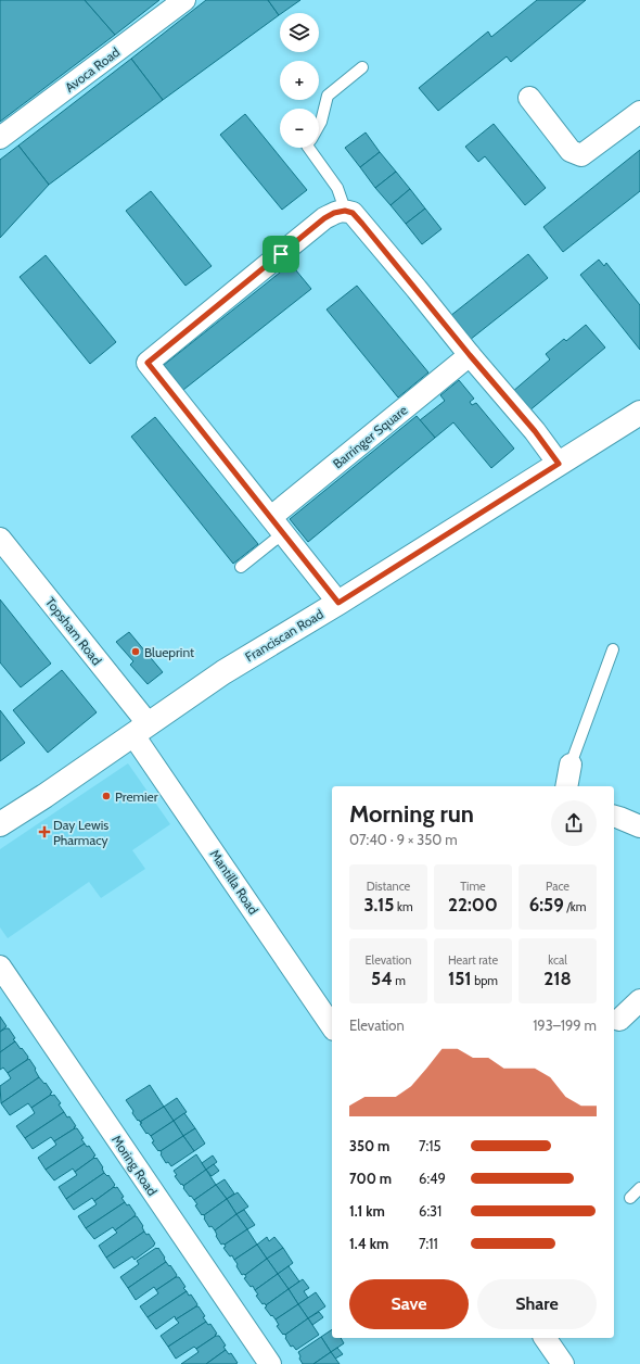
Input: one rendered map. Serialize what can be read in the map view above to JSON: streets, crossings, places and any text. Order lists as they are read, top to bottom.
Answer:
{
  "streets": {
    "street": [
      "Avoca Road",
      "Barringer Square",
      "Topsham Road",
      "Franciscan Road",
      "Mantilla Road",
      "Moring Road"
    ]
  },
  "crossings": [
    ["Topsham Road", "Franciscan Road"],
    ["Topsham Road", "Mantilla Road"],
    ["Franciscan Road", "Mantilla Road"]
  ],
  "places": {
    "other": ["Blueprint", "Premier"],
    "health": ["Day Lewis Pharmacy"]
  },
  "page": {
    "map_buttons": ["+", "−"],
    "heading": ["Morning run", "07:40 · 9 × 350 m"],
    "stats": [
      ["Distance", "3.15 km"],
      ["Time", "22:00"],
      ["Pace", "6:59 /km"],
      ["Elevation", "54 m"],
      ["Heart rate", "151 bpm"],
      ["kcal", "218"]
    ],
    "chart": ["Elevation", "193–199 m"],
    "list": [
      {
        "name": "350 m",
        "note": "7:15"
      },
      {
        "name": "700 m",
        "note": "6:49"
      },
      {
        "name": "1.1 km",
        "note": "6:31"
      },
      {
        "name": "1.4 km",
        "note": "7:11"
      }
    ],
    "buttons": ["Save", "Share"]
  }
}
